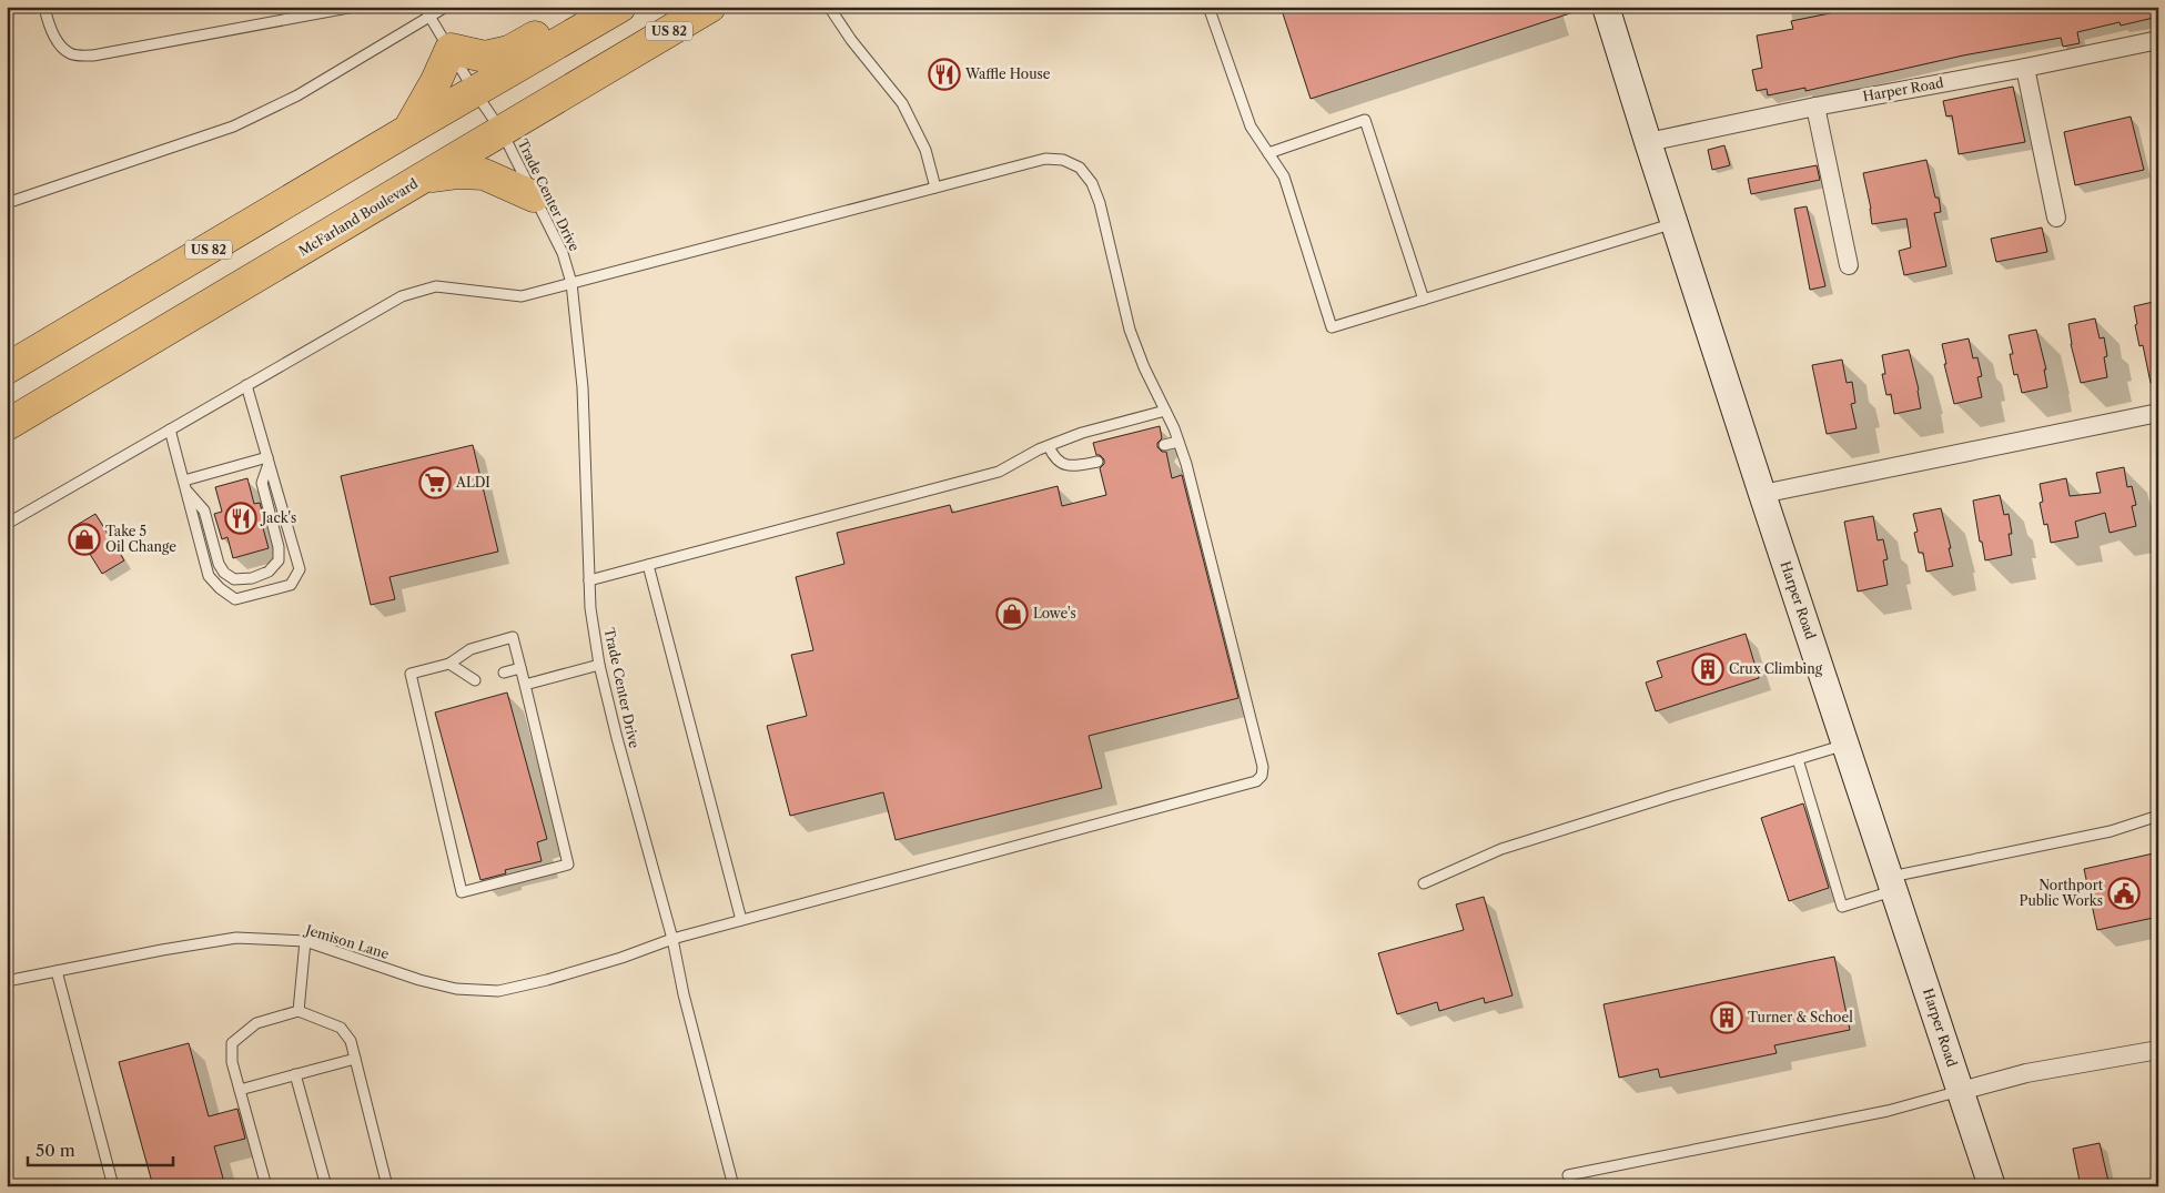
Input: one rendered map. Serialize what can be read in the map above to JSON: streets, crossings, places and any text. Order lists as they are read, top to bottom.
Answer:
{
  "streets": {
    "highway": ["US 82", "McFarland Boulevard"],
    "street": ["Harper Road"],
    "lane": ["Trade Center Drive", "Jemison Lane"]
  },
  "crossings": [
    ["US 82", "Trade Center Drive"],
    ["Trade Center Drive", "McFarland Boulevard"],
    ["Trade Center Drive", "Jemison Lane"]
  ],
  "places": {
    "restaurant": ["Waffle House", "Jack's"],
    "supermarket": ["ALDI"],
    "shop": ["Take 5 Oil Change", "Lowe's"],
    "building": ["Crux Climbing", "Turner & Schoel"],
    "public building": ["Northport Public Works"]
  },
  "scale_bar": "50 m"
}
